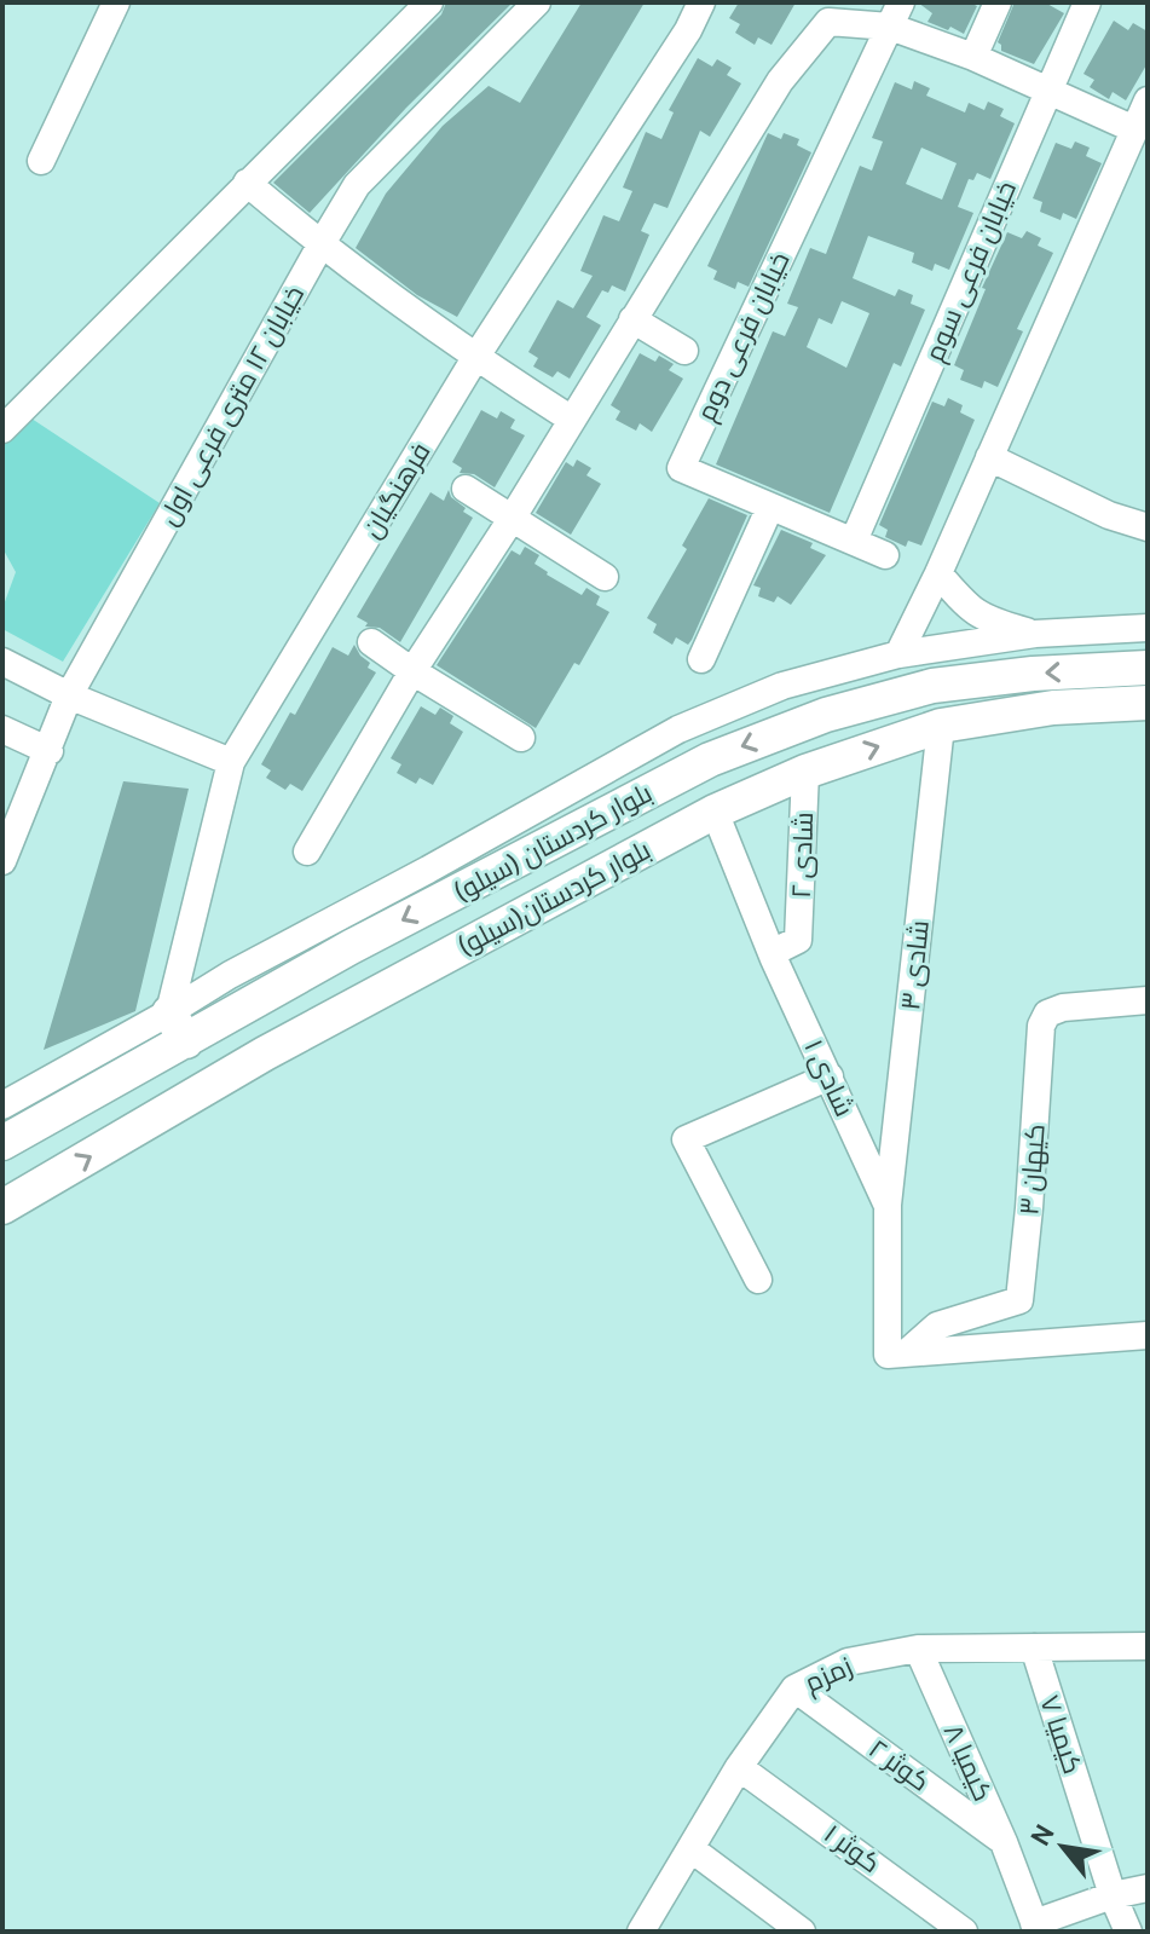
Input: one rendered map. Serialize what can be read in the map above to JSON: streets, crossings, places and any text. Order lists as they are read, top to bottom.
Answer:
{
  "streets": {
    "main road": ["بلوار کردستان (سیلو)", "بلوار کردستان(سیلو)"],
    "street": [
      "خیابان فرعی سوم",
      "خیابان فرعی دوم",
      "خیابان ۱۲ متری فرعی اول",
      "فرهنگیان",
      "شادی ۲",
      "شادی ۳",
      "شادی ۱",
      "کیهان ۳",
      "زمزم",
      "کیمیا ۷",
      "کیمیا ۸",
      "کوثر ۲",
      "کوثر ۱"
    ]
  },
  "crossings": [
    ["خیابان فرعی سوم", "خیابان فرعی دوم"],
    ["فرهنگیان", "بلوار کردستان (سیلو)"],
    ["شادی ۲", "بلوار کردستان(سیلو)"],
    ["شادی ۲", "شادی ۱"],
    ["بلوار کردستان(سیلو)", "شادی ۳"],
    ["بلوار کردستان(سیلو)", "شادی ۱"],
    ["شادی ۳", "شادی ۱"],
    ["شادی ۱", "کیهان ۳"],
    ["زمزم", "کیمیا ۷"],
    ["زمزم", "کیمیا ۸"],
    ["زمزم", "کوثر ۲"],
    ["زمزم", "کوثر ۱"],
    ["کیمیا ۸", "کوثر ۲"]
  ],
  "one_way": ["بلوار کردستان (سیلو)", "بلوار کردستان(سیلو)"],
  "north": "top left"
}
